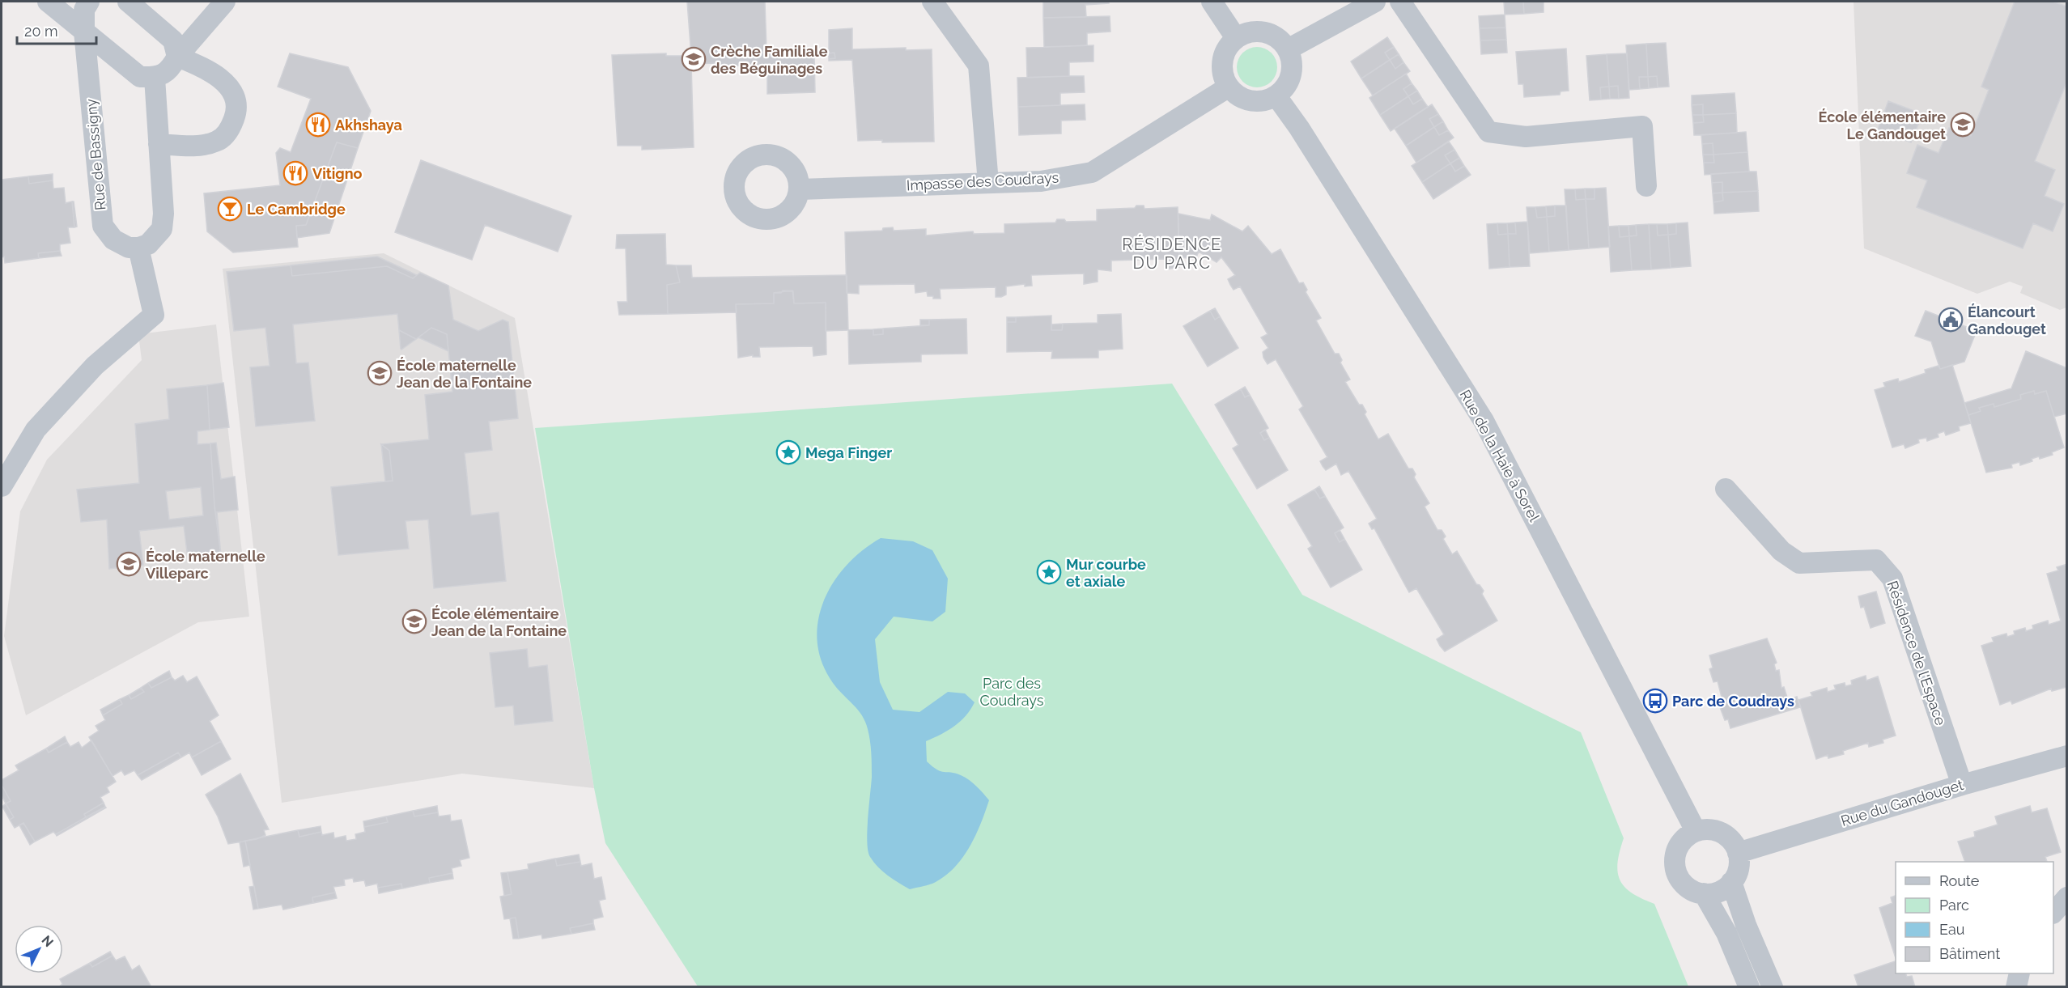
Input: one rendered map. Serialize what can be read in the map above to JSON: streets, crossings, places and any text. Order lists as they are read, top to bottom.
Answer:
{
  "streets": {
    "street": [
      "Rue de Bassigny",
      "Impasse des Coudrays",
      "Rue de la Haie à Sorel",
      "Résidence de l'Espace",
      "Rue du Gandouget"
    ]
  },
  "crossings": [
    ["Impasse des Coudrays", "Rue de la Haie à Sorel"],
    ["Rue de la Haie à Sorel", "Rue du Gandouget"],
    ["Résidence de l'Espace", "Rue du Gandouget"]
  ],
  "districts": ["RÉSIDENCE DU PARC"],
  "parks": ["Parc des Coudrays"],
  "places": {
    "school or university": [
      "Crèche Familiale des Béguinages",
      "École élémentaire Le Gandouget",
      "École maternelle Jean de la Fontaine",
      "École maternelle Villeparc",
      "École élémentaire Jean de la Fontaine"
    ],
    "restaurant": ["Akhshaya", "Vitigno"],
    "bar": ["Le Cambridge"],
    "public building": ["Élancourt Gandouget"],
    "place": ["Mega Finger", "Mur courbe et axiale"],
    "bus stop": ["Parc de Coudrays"]
  },
  "legend": [
    "Route",
    "Parc",
    "Eau",
    "Bâtiment"
  ],
  "scale_bar": "20 m",
  "north": "top right"
}
